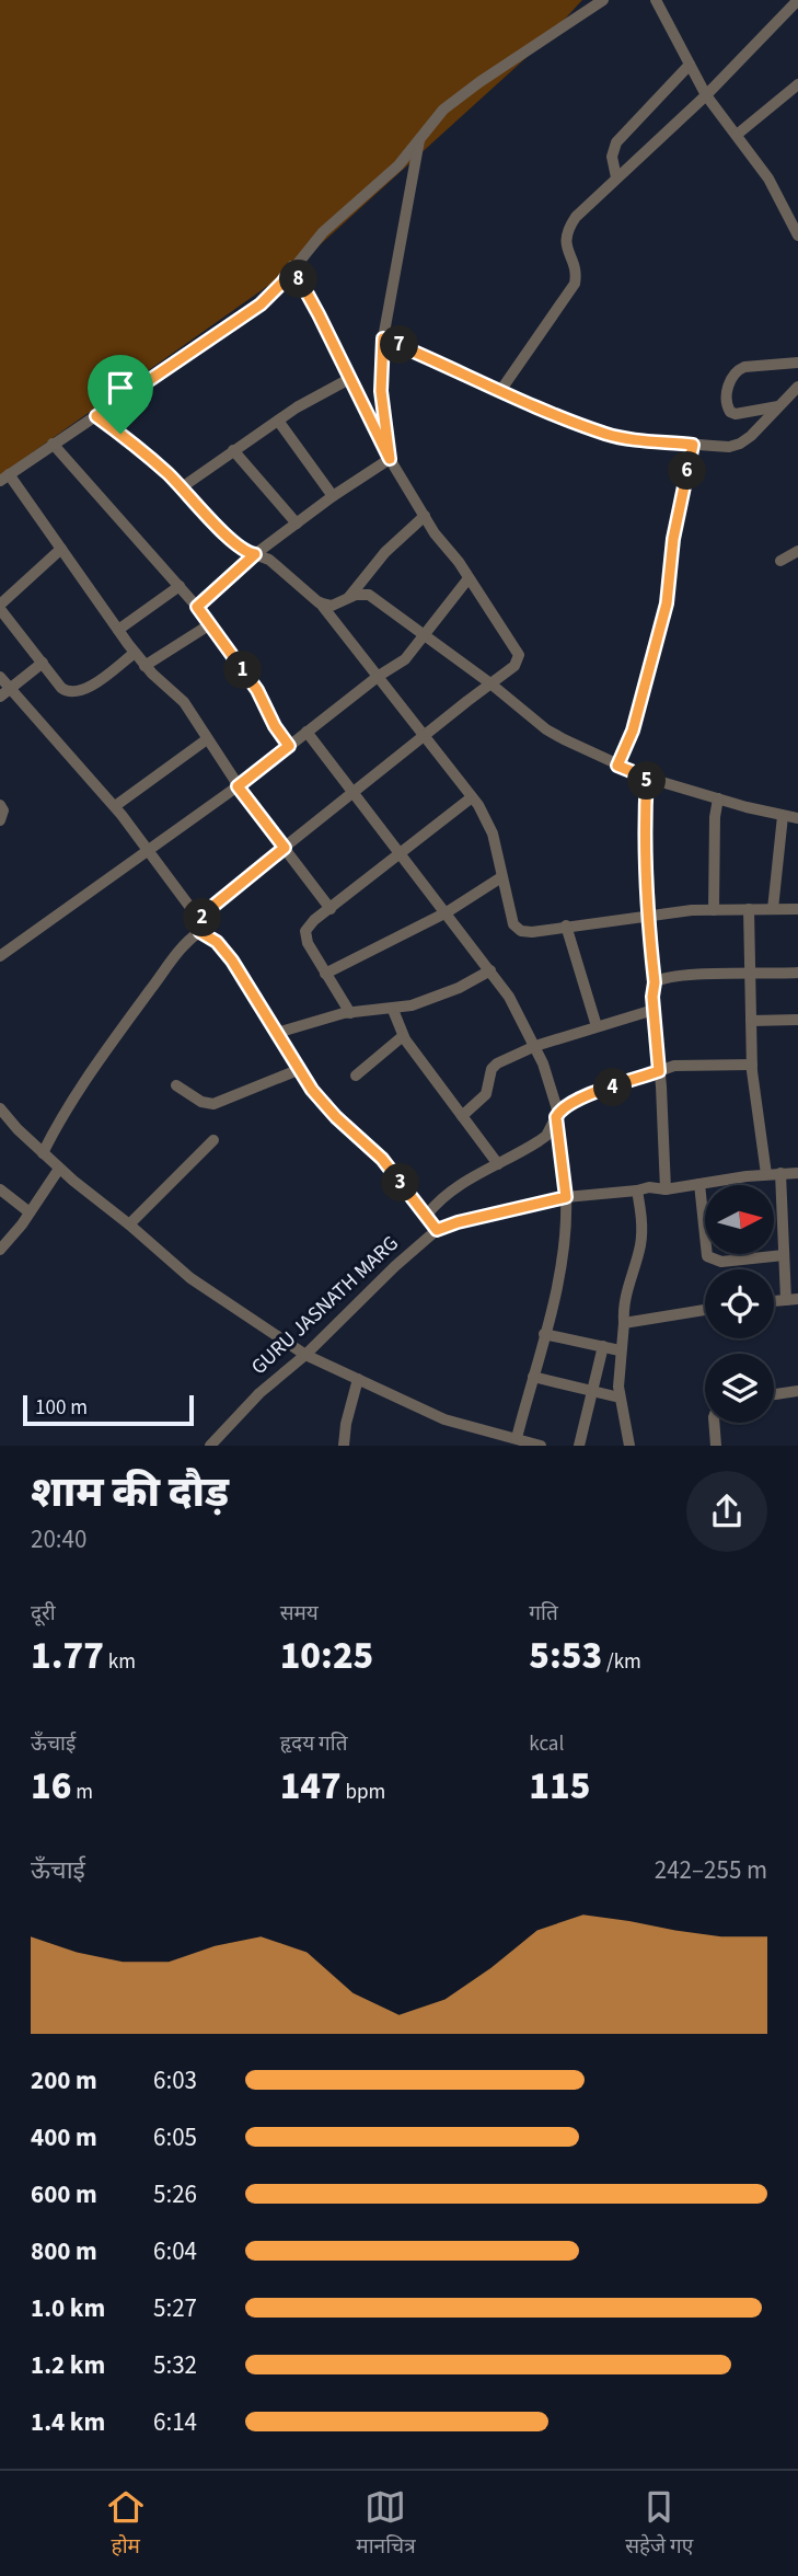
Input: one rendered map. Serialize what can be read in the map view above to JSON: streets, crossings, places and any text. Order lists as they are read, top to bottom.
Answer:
{
  "streets": {
    "street": ["GURU JASNATH MARG"]
  },
  "scale_bar": "100 m",
  "north": "right",
  "page": {
    "pins": [
      "8",
      "7",
      "6",
      "1",
      "5",
      "2",
      "4",
      "3"
    ],
    "scale": "100 m",
    "heading": ["शाम की दौड़", "20:40"],
    "stats": [
      ["दूरी", "1.77 km"],
      ["समय", "10:25"],
      ["गति", "5:53 /km"],
      ["ऊँचाई", "16 m"],
      ["हृदय गति", "147 bpm"],
      ["kcal", "115"]
    ],
    "chart": ["ऊँचाई", "242–255 m"],
    "list": [
      {
        "name": "200 m",
        "note": "6:03"
      },
      {
        "name": "400 m",
        "note": "6:05"
      },
      {
        "name": "600 m",
        "note": "5:26"
      },
      {
        "name": "800 m",
        "note": "6:04"
      },
      {
        "name": "1.0 km",
        "note": "5:27"
      },
      {
        "name": "1.2 km",
        "note": "5:32"
      },
      {
        "name": "1.4 km",
        "note": "6:14"
      }
    ],
    "tabs": ["होम", "मानचित्र", "सहेजे गए"]
  }
}
